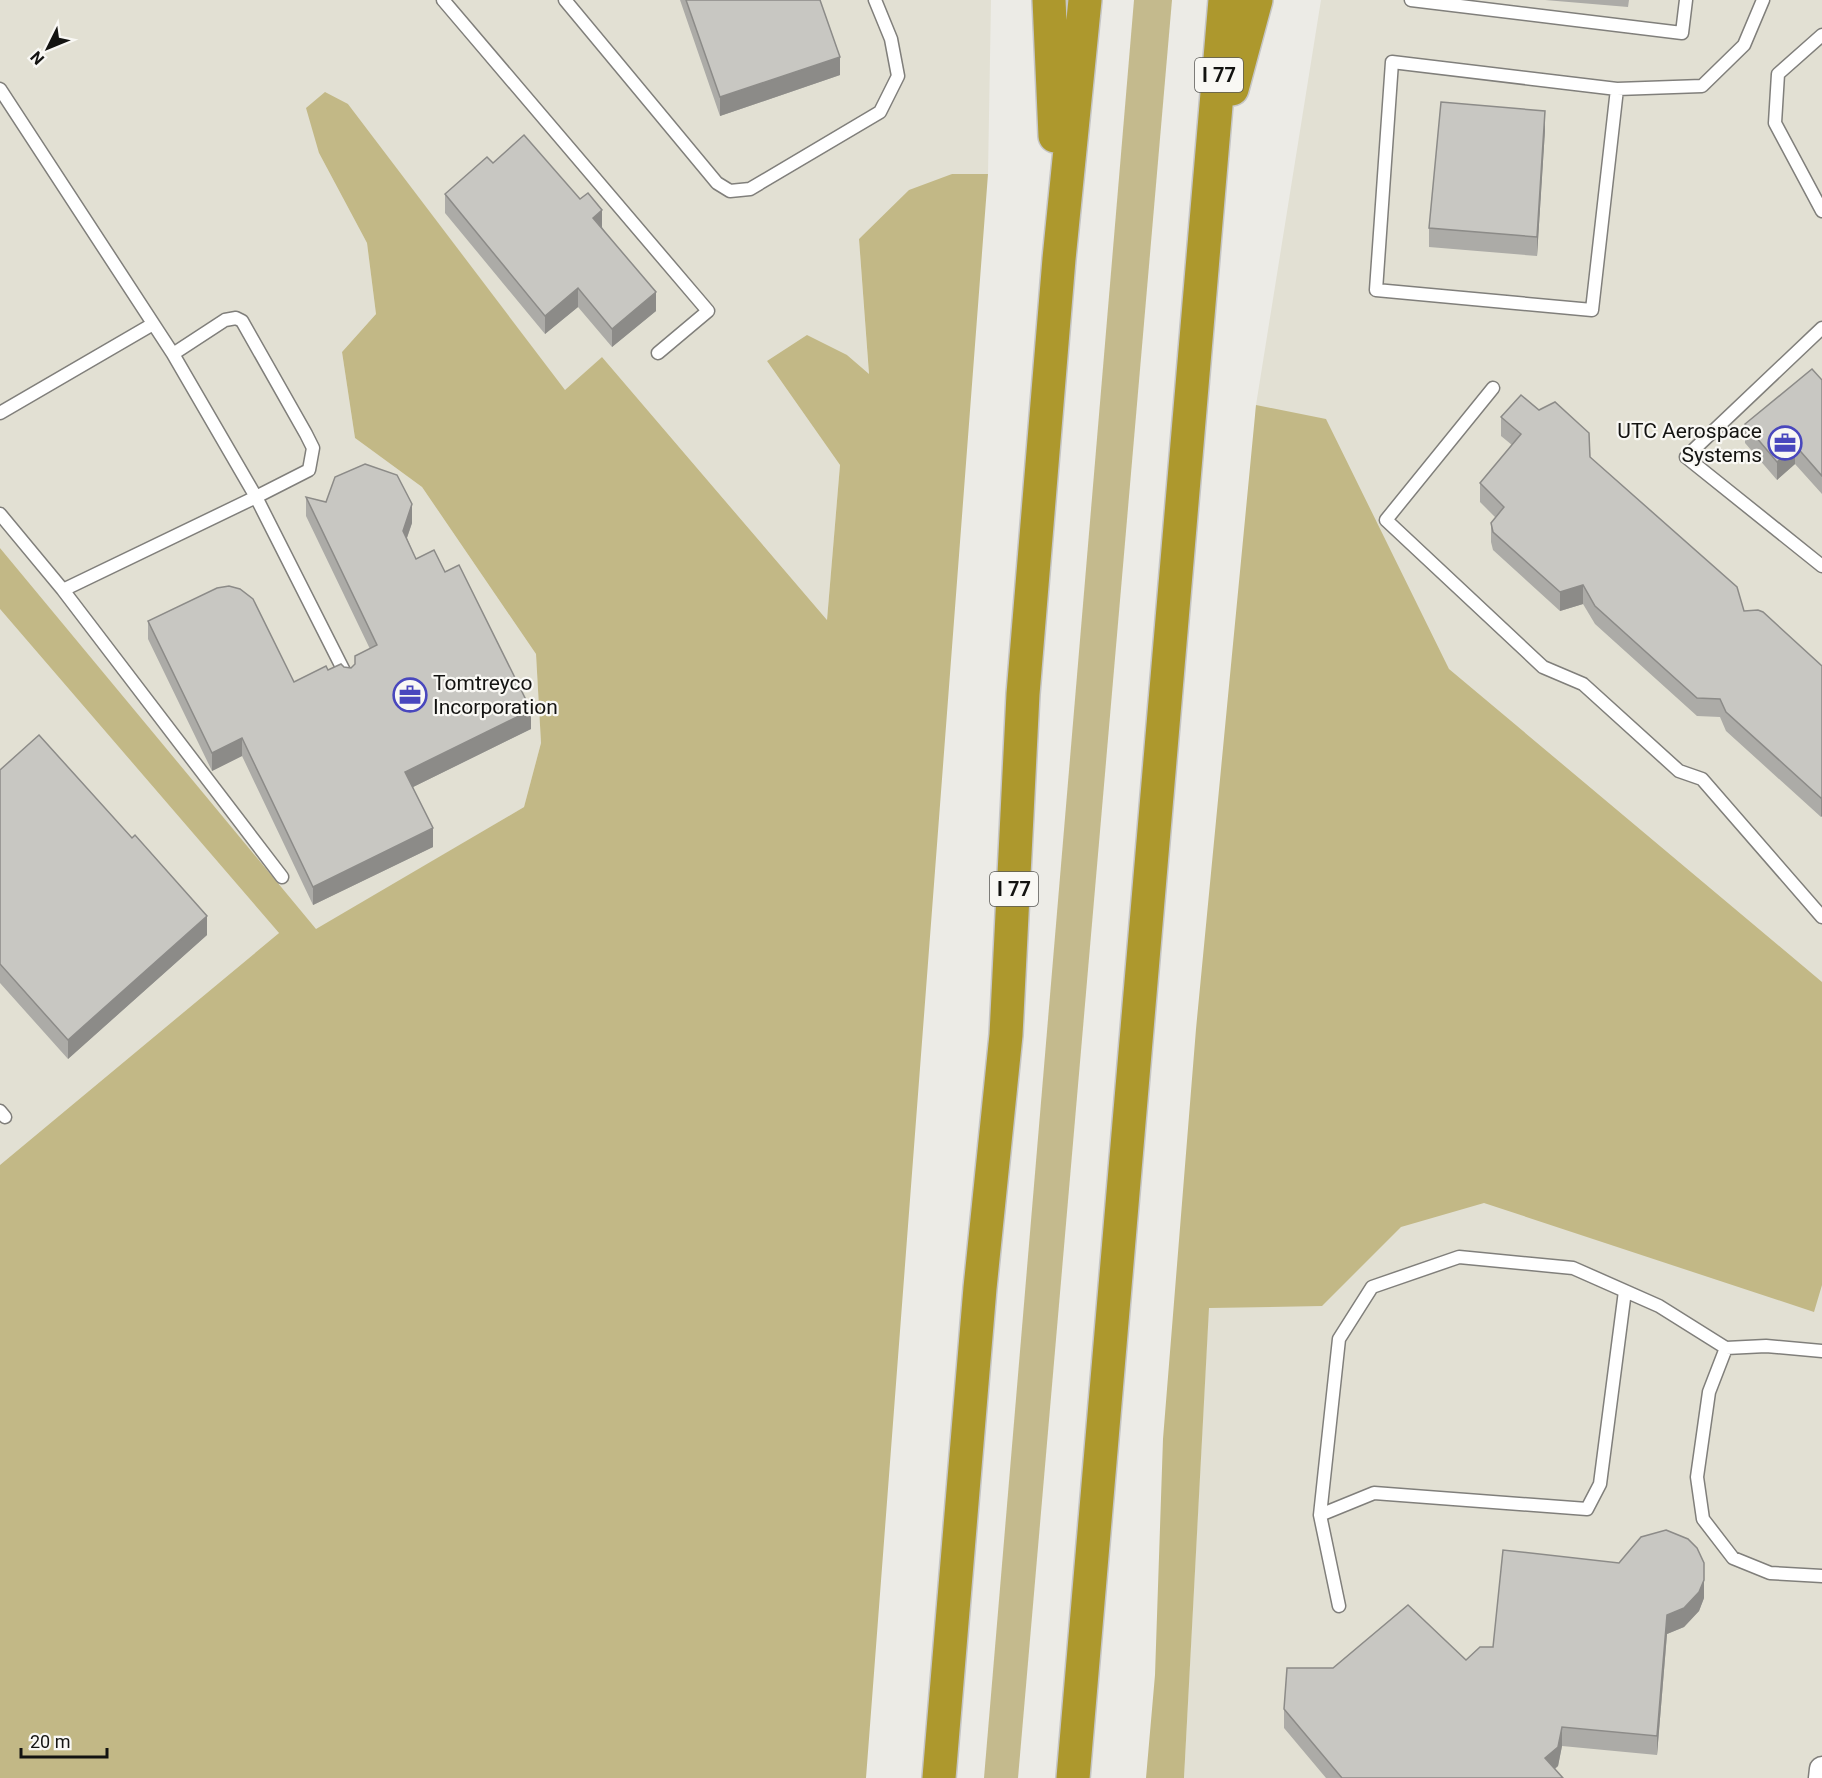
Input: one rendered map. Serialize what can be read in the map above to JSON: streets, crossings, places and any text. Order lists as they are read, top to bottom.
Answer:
{
  "streets": {
    "highway": ["I 77"]
  },
  "places": {
    "office": ["UTC Aerospace Systems", "Tomtreyco Incorporation"]
  },
  "scale_bar": "20 m",
  "north": "bottom left"
}
